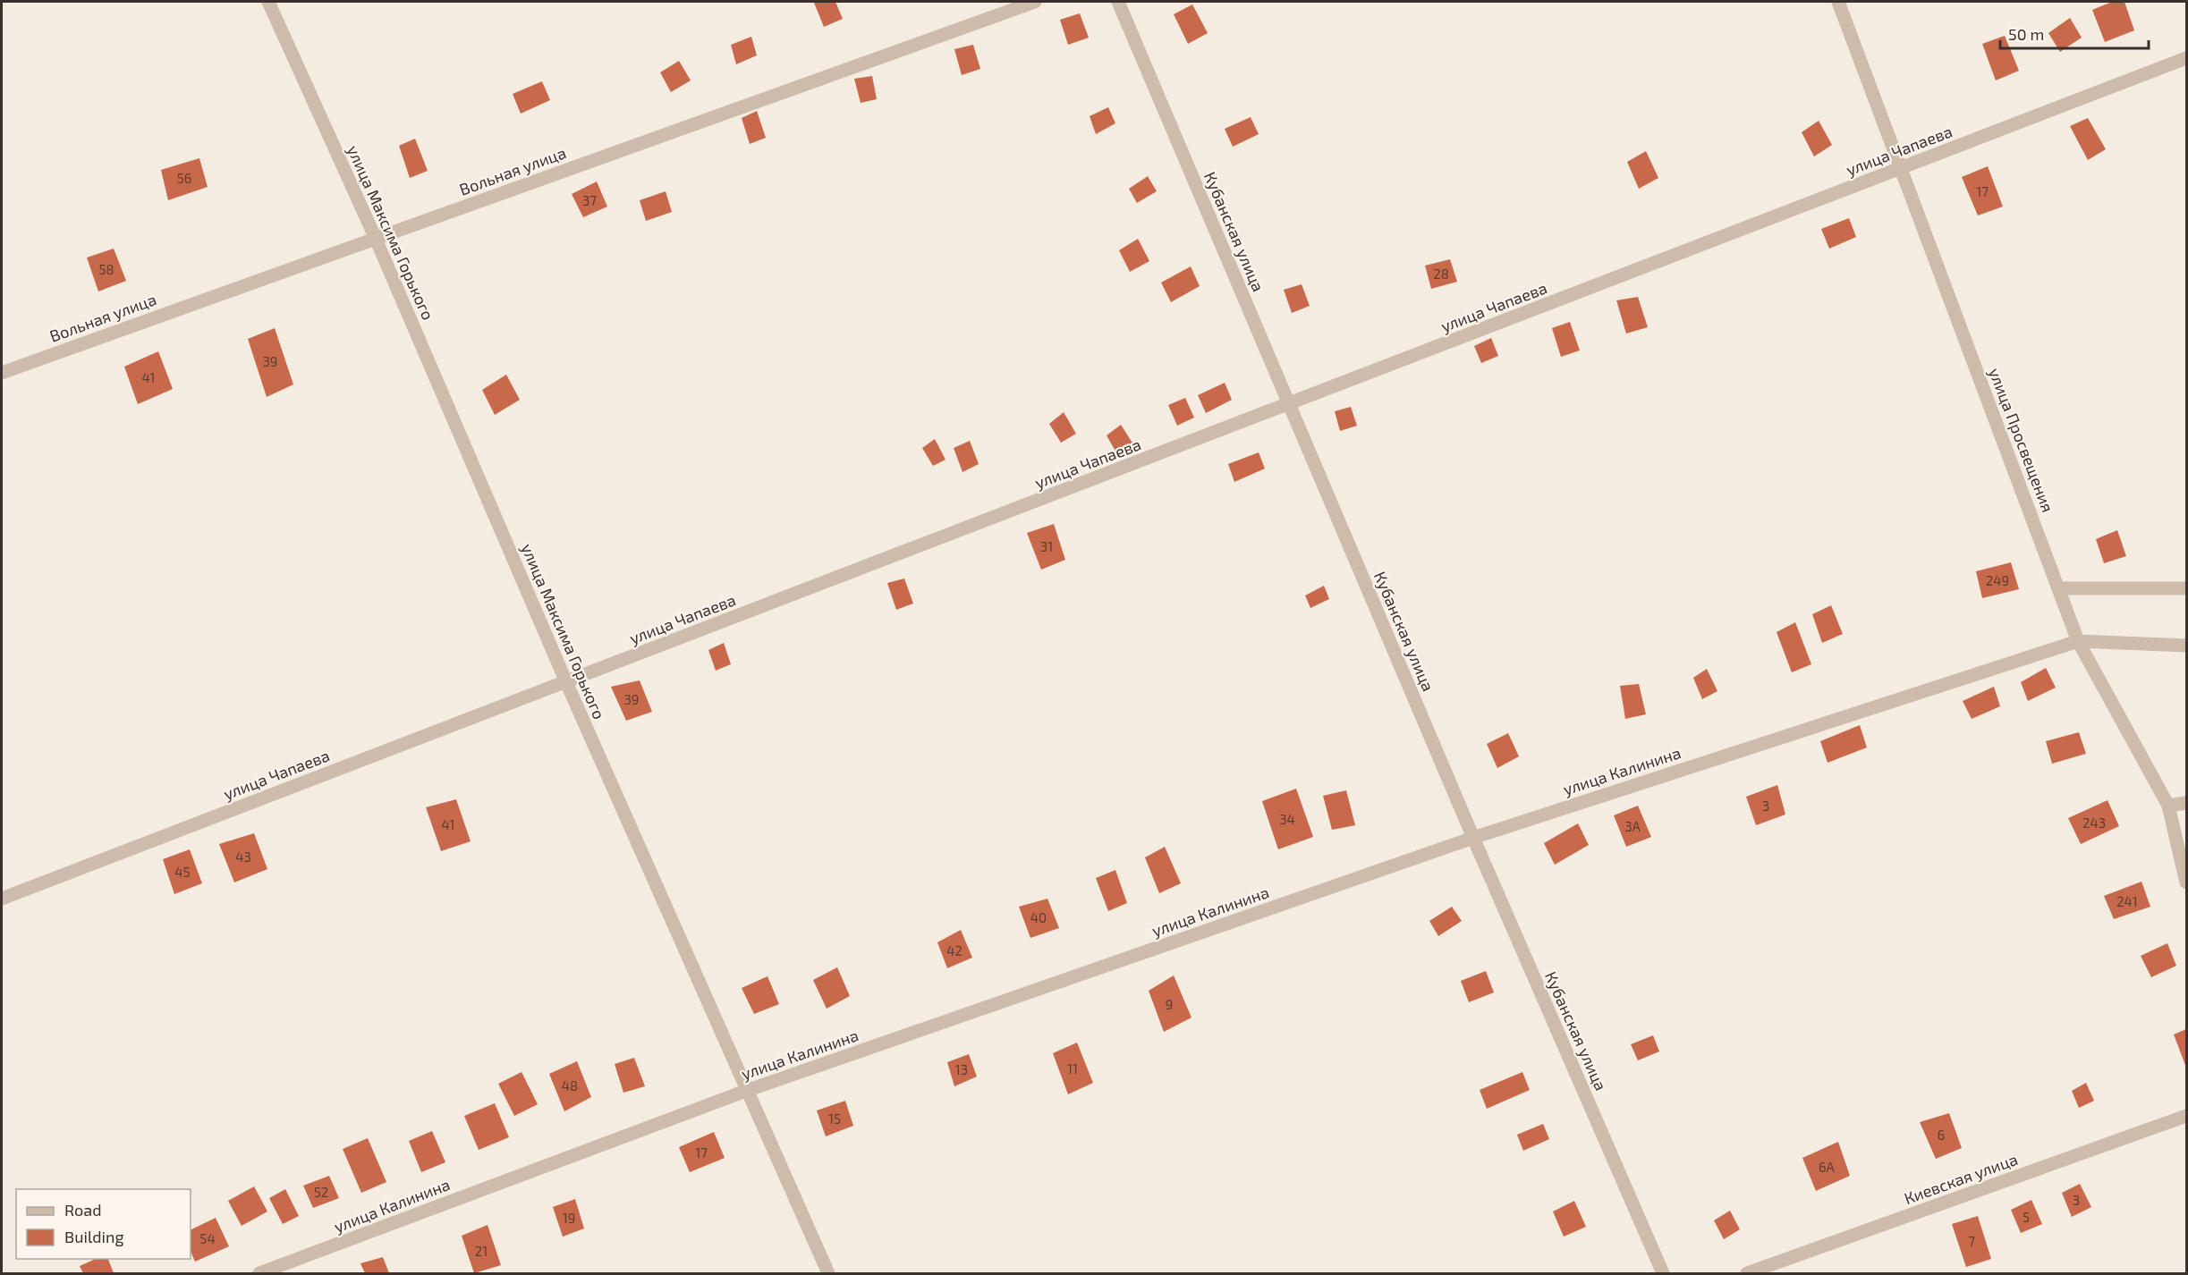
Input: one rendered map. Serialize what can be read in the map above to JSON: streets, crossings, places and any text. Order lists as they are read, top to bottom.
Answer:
{
  "streets": {
    "street": [
      "улица Чапаева",
      "Вольная улица",
      "Кубанская улица",
      "улица Максима Горького",
      "улица Просвещения",
      "улица Калинина",
      "Киевская улица"
    ]
  },
  "crossings": [
    ["улица Чапаева", "Кубанская улица"],
    ["улица Чапаева", "улица Максима Горького"],
    ["улица Чапаева", "улица Просвещения"],
    ["Вольная улица", "улица Максима Горького"],
    ["Кубанская улица", "улица Калинина"],
    ["улица Максима Горького", "улица Калинина"],
    ["улица Просвещения", "улица Калинина"]
  ],
  "house_numbers": [
    "56",
    "17",
    "37",
    "58",
    "28",
    "39",
    "41",
    "31",
    "249",
    "39",
    "3",
    "34",
    "243",
    "41",
    "3А",
    "43",
    "45",
    "241",
    "40",
    "42",
    "9",
    "11",
    "13",
    "48",
    "15",
    "6",
    "17",
    "6А",
    "52",
    "3",
    "5",
    "19",
    "54",
    "7",
    "21"
  ],
  "legend": ["Road", "Building"],
  "scale_bar": "50 m"
}
